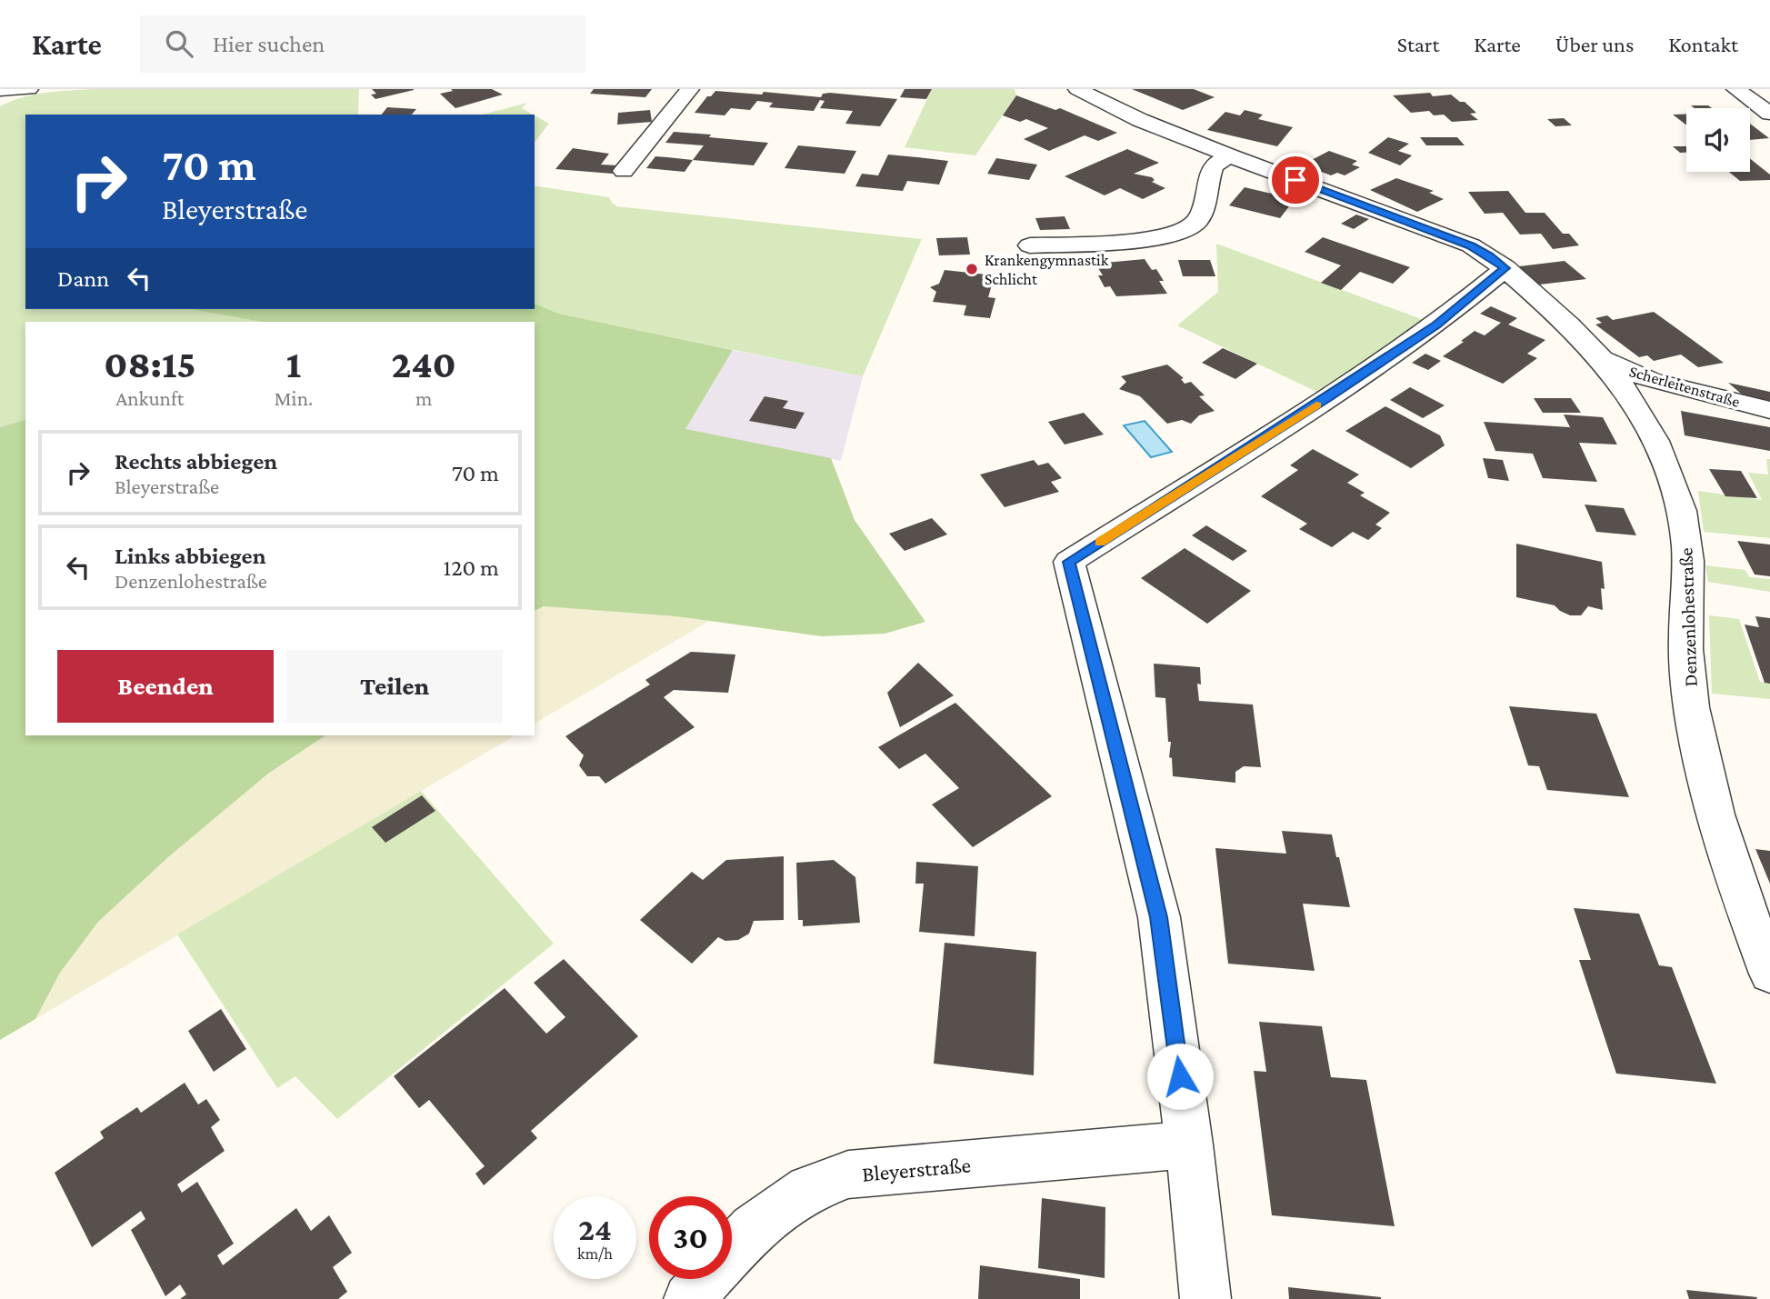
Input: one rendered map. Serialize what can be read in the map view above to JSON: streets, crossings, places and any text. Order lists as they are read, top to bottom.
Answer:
{
  "streets": {
    "street": ["Scherleitenstraße", "Denzenlohestraße", "Bleyerstraße"]
  },
  "crossings": [
    ["Scherleitenstraße", "Denzenlohestraße"]
  ],
  "places": ["Krankengymnastik Schlicht"],
  "page": {
    "header": "Karte",
    "search": "Hier suchen",
    "nav": [
      "Start",
      "Karte",
      "Über uns",
      "Kontakt"
    ],
    "turn": ["70 m", "Bleyerstraße"],
    "then": "Dann",
    "eta": [
      "08:15",
      "Ankunft",
      "1",
      "Min.",
      "240",
      "m"
    ],
    "list": [
      {
        "name": "Rechts abbiegen",
        "note": "Bleyerstraße",
        "value": "70 m"
      },
      {
        "name": "Links abbiegen",
        "note": "Denzenlohestraße",
        "value": "120 m"
      }
    ],
    "buttons": ["Beenden", "Teilen"],
    "speed": "24 km/h",
    "limit": "30"
  }
}
